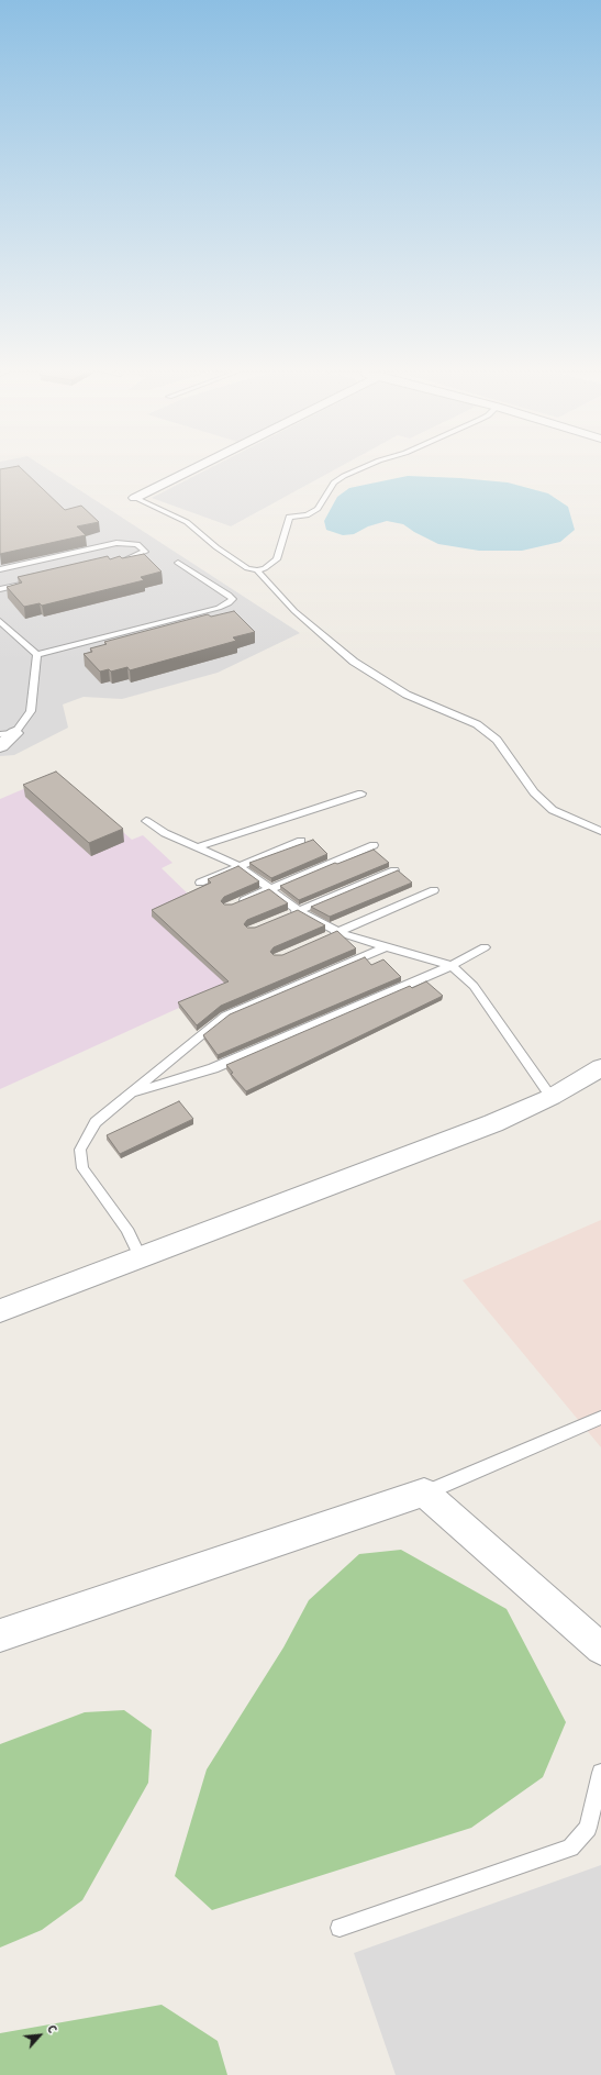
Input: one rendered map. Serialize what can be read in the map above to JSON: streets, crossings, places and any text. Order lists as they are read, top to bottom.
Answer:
{
  "north": "top right"
}
